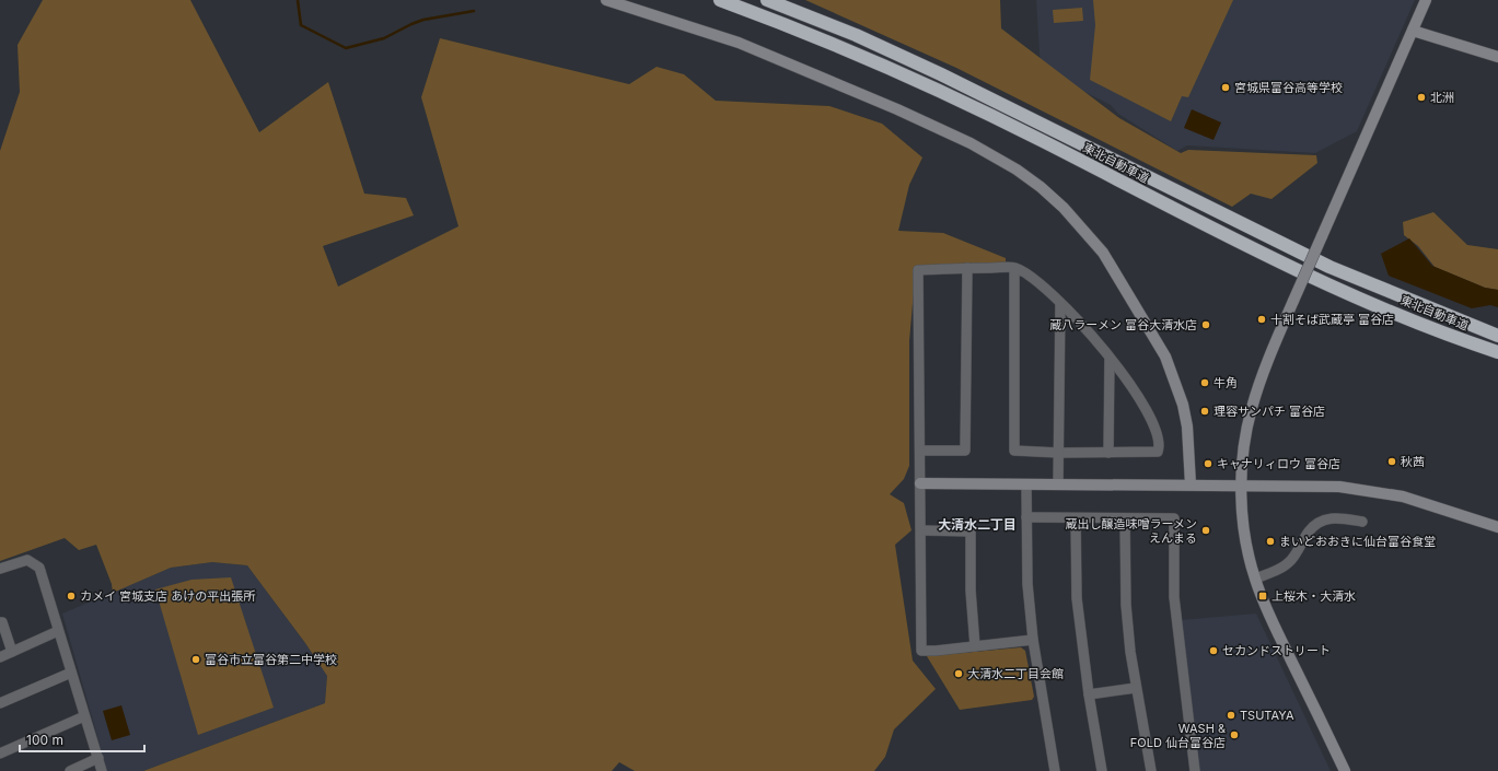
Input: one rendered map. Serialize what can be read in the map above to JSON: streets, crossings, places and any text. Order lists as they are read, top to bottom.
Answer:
{
  "streets": {
    "highway": ["東北自動車道"]
  },
  "districts": ["大清水二丁目"],
  "places": {
    "other": [
      "宮城県富谷高等学校",
      "北洲",
      "十割そば武蔵亭 富谷店",
      "蔵八ラーメン 富谷大清水店",
      "牛角",
      "理容サンパチ 富谷店",
      "秋茜",
      "キャナリィロウ 富谷店",
      "蔵出し醸造味噌ラーメン えんまる",
      "まいどおおきに仙台富谷食堂",
      "カメイ 宮城支店 あけの平出張所",
      "セカンドストリート",
      "富谷市立富谷第二中学校",
      "大清水二丁目会館",
      "TSUTAYA",
      "WASH & FOLD 仙台富谷店"
    ],
    "transit": ["上桜木・大清水"]
  },
  "scale_bar": "100 m"
}
